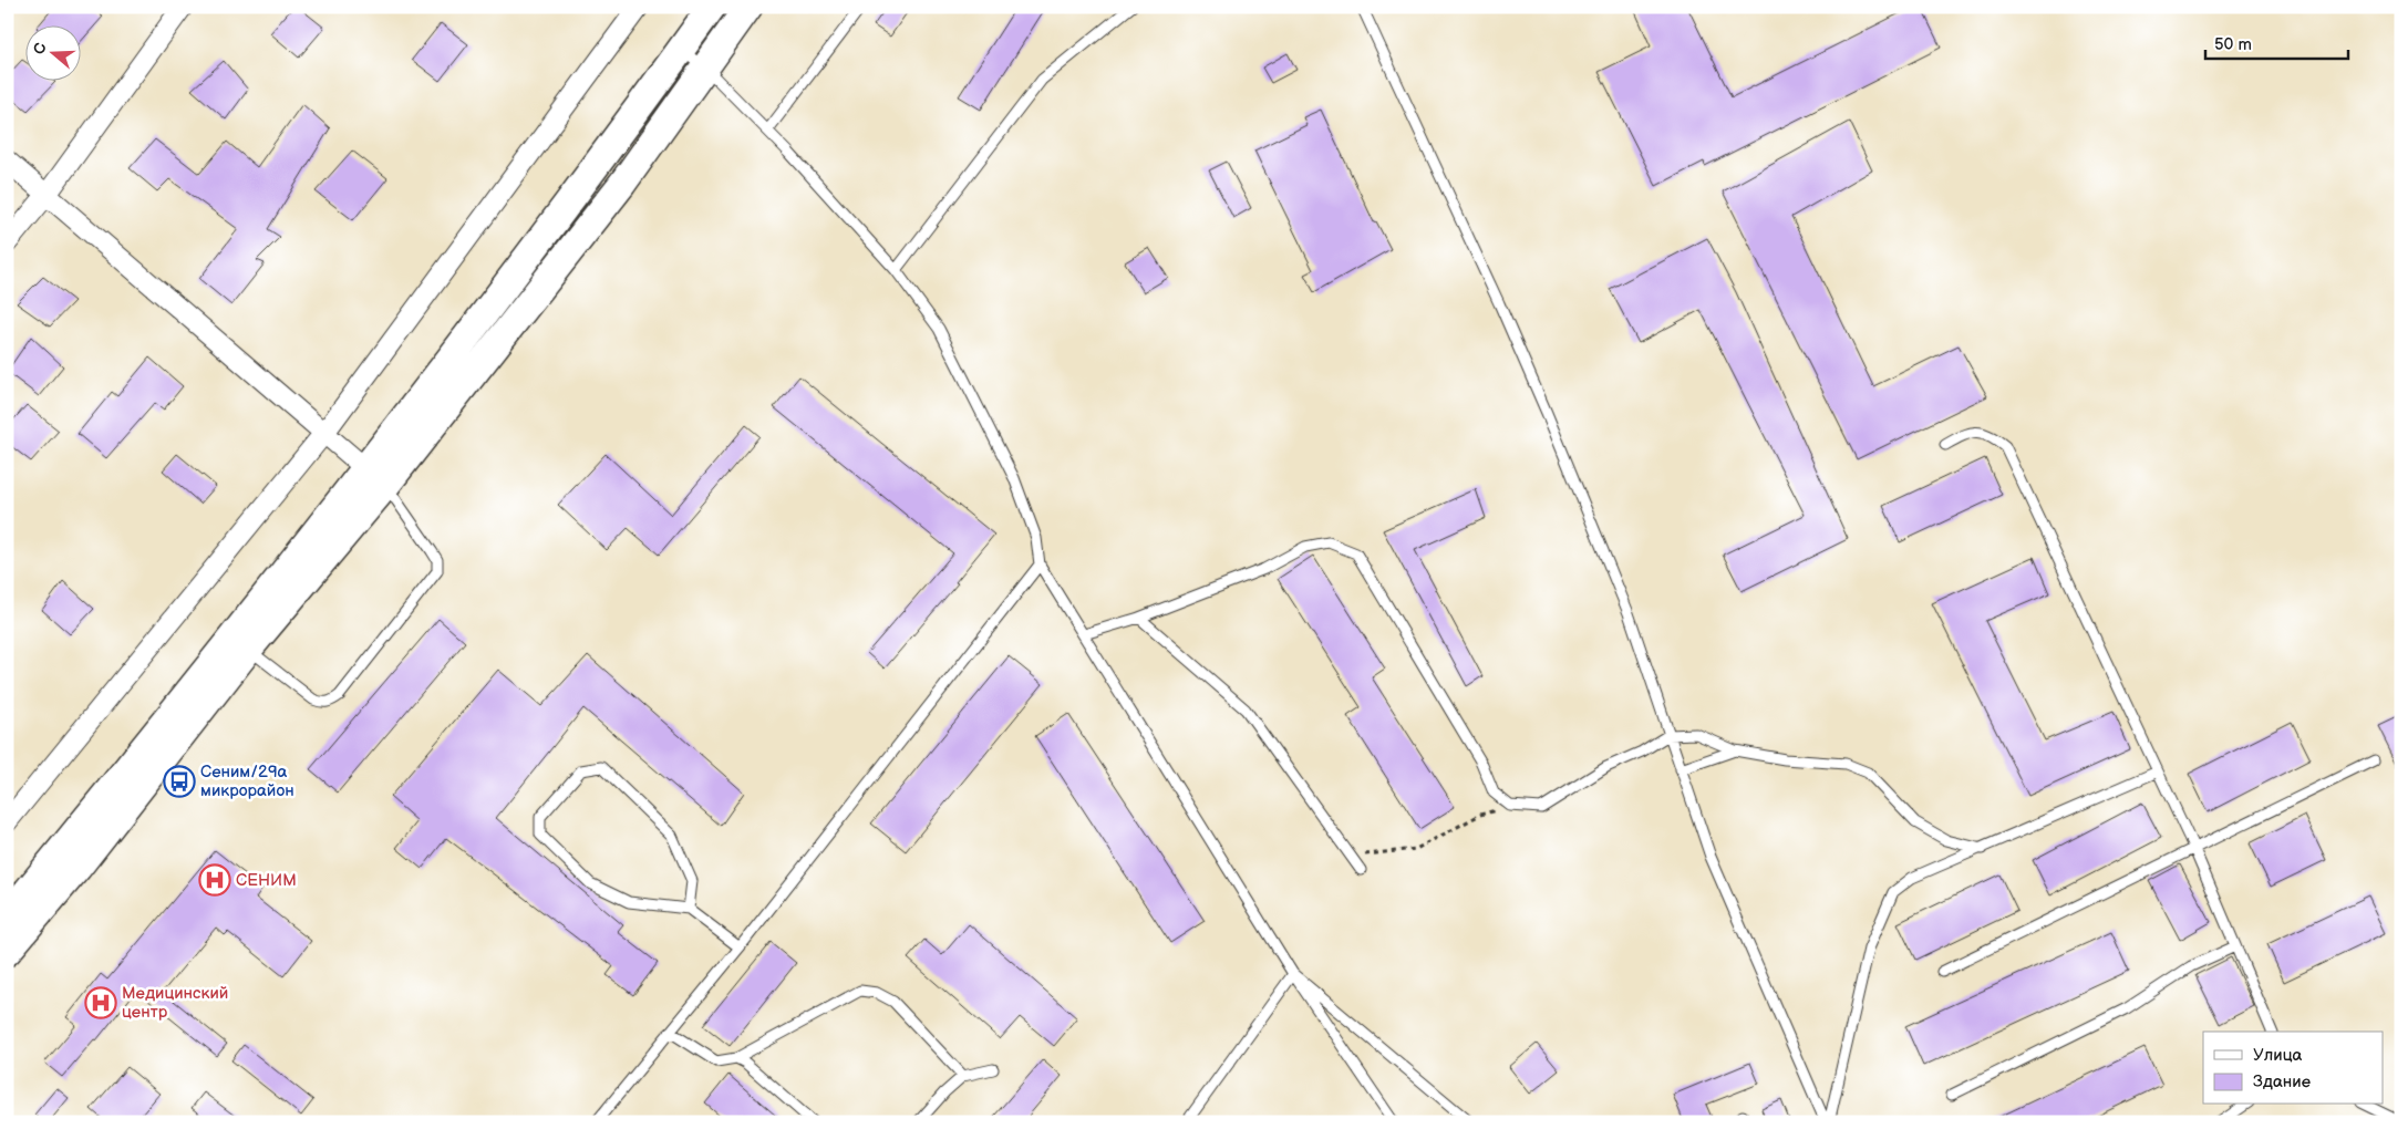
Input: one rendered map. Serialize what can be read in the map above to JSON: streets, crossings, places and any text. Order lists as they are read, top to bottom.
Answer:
{
  "places": {
    "bus stop": ["Сеним/29а микрорайон"],
    "hospital": ["СЕНИМ", "Медицинский центр"]
  },
  "legend": ["Улица", "Здание"],
  "scale_bar": "50 m",
  "north": "left"
}
